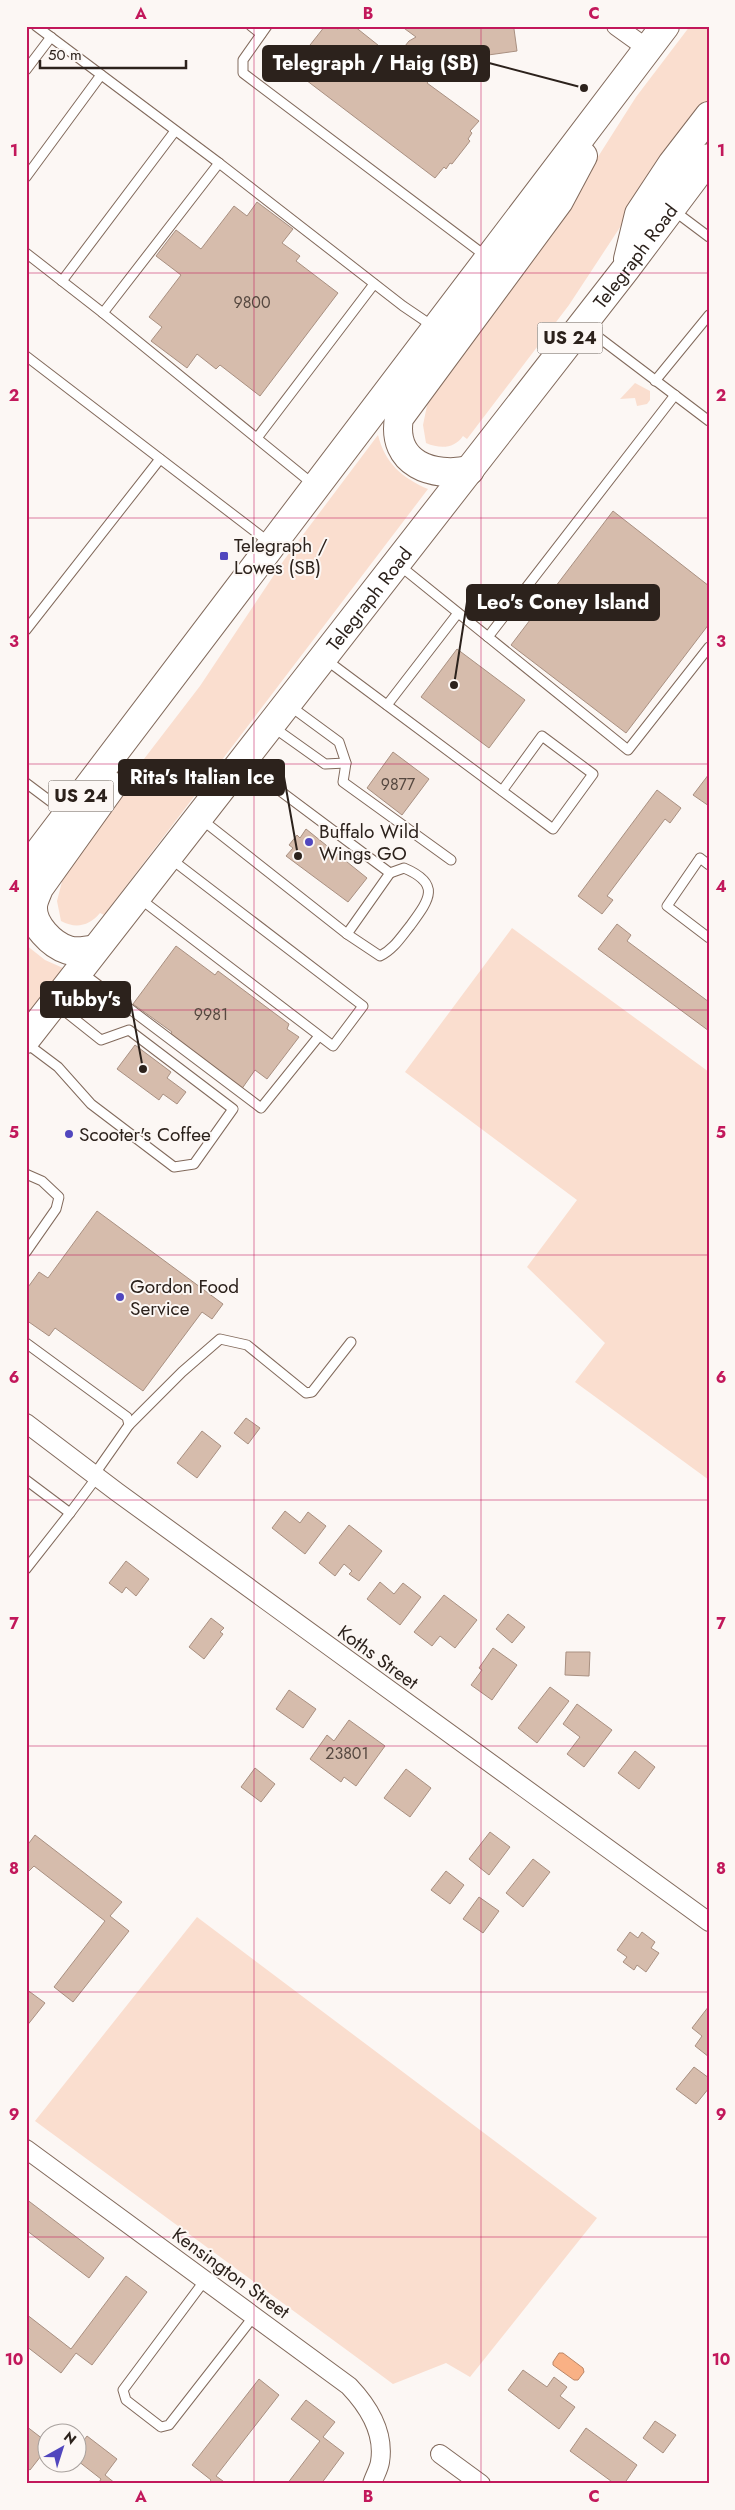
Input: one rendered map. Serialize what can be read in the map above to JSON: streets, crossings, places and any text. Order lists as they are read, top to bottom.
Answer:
{
  "streets": {
    "main road": ["Telegraph Road", "US 24"],
    "street": ["Koths Street", "Kensington Street"]
  },
  "places": {
    "other": [
      "Telegraph / Haig (SB)",
      "Leo's Coney Island",
      "Buffalo Wild Wings GO",
      "Rita's Italian Ice",
      "Tubby's",
      "Scooter's Coffee",
      "Gordon Food Service"
    ],
    "transit": ["Telegraph / Lowes (SB)"]
  },
  "house_numbers": [
    "9800",
    "9877",
    "9981",
    "23801"
  ],
  "scale_bar": "50 m",
  "north": "top right",
  "grid": {
    "columns": ["A", "B", "C"],
    "rows": [
      "1",
      "2",
      "3",
      "4",
      "5",
      "6",
      "7",
      "8",
      "9",
      "10"
    ]
  }
}
